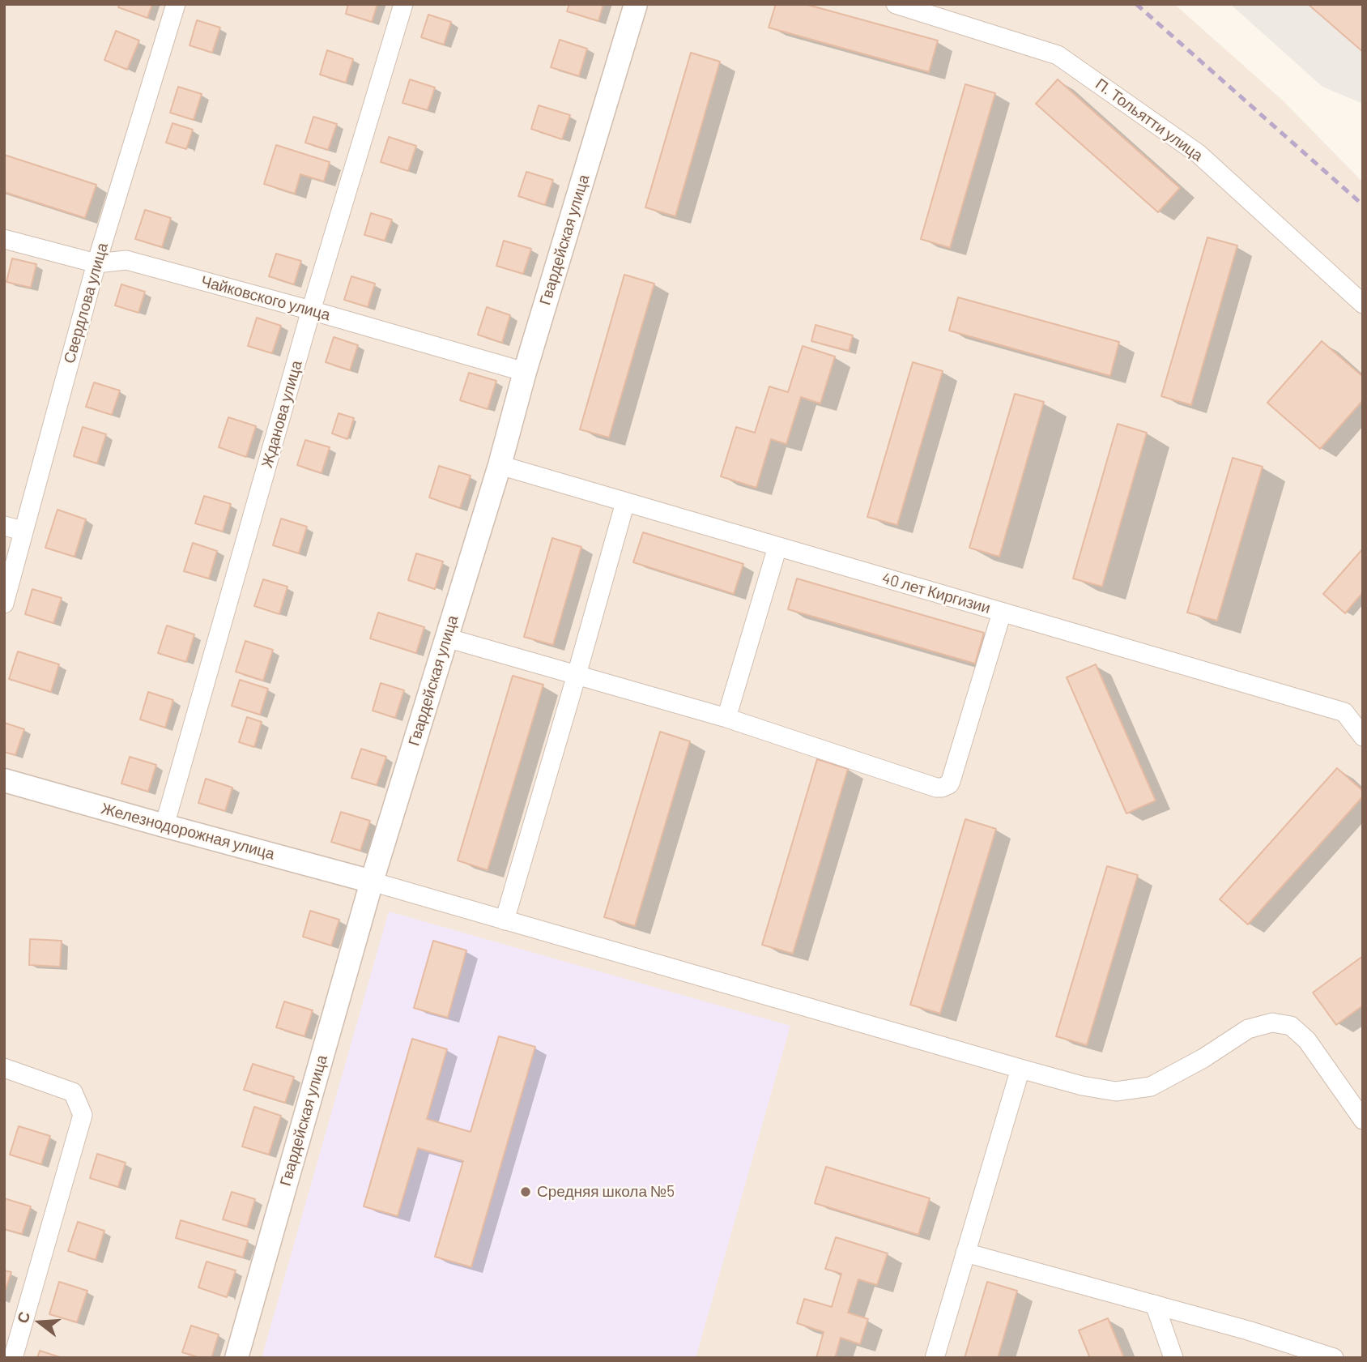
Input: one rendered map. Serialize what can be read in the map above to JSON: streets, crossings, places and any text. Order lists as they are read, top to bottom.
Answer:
{
  "streets": {
    "street": [
      "П. Тольятти улица",
      "Гвардейская улица",
      "Чайковского улица",
      "Свердлова улица",
      "Жданова улица",
      "40 лет Киргизии",
      "Железнодорожная улица"
    ]
  },
  "crossings": [
    ["Гвардейская улица", "Чайковского улица"],
    ["Гвардейская улица", "40 лет Киргизии"],
    ["Гвардейская улица", "Железнодорожная улица"],
    ["Чайковского улица", "Свердлова улица"],
    ["Чайковского улица", "Жданова улица"],
    ["Жданова улица", "Железнодорожная улица"]
  ],
  "places": ["Средняя школа №5"],
  "north": "left"
}
